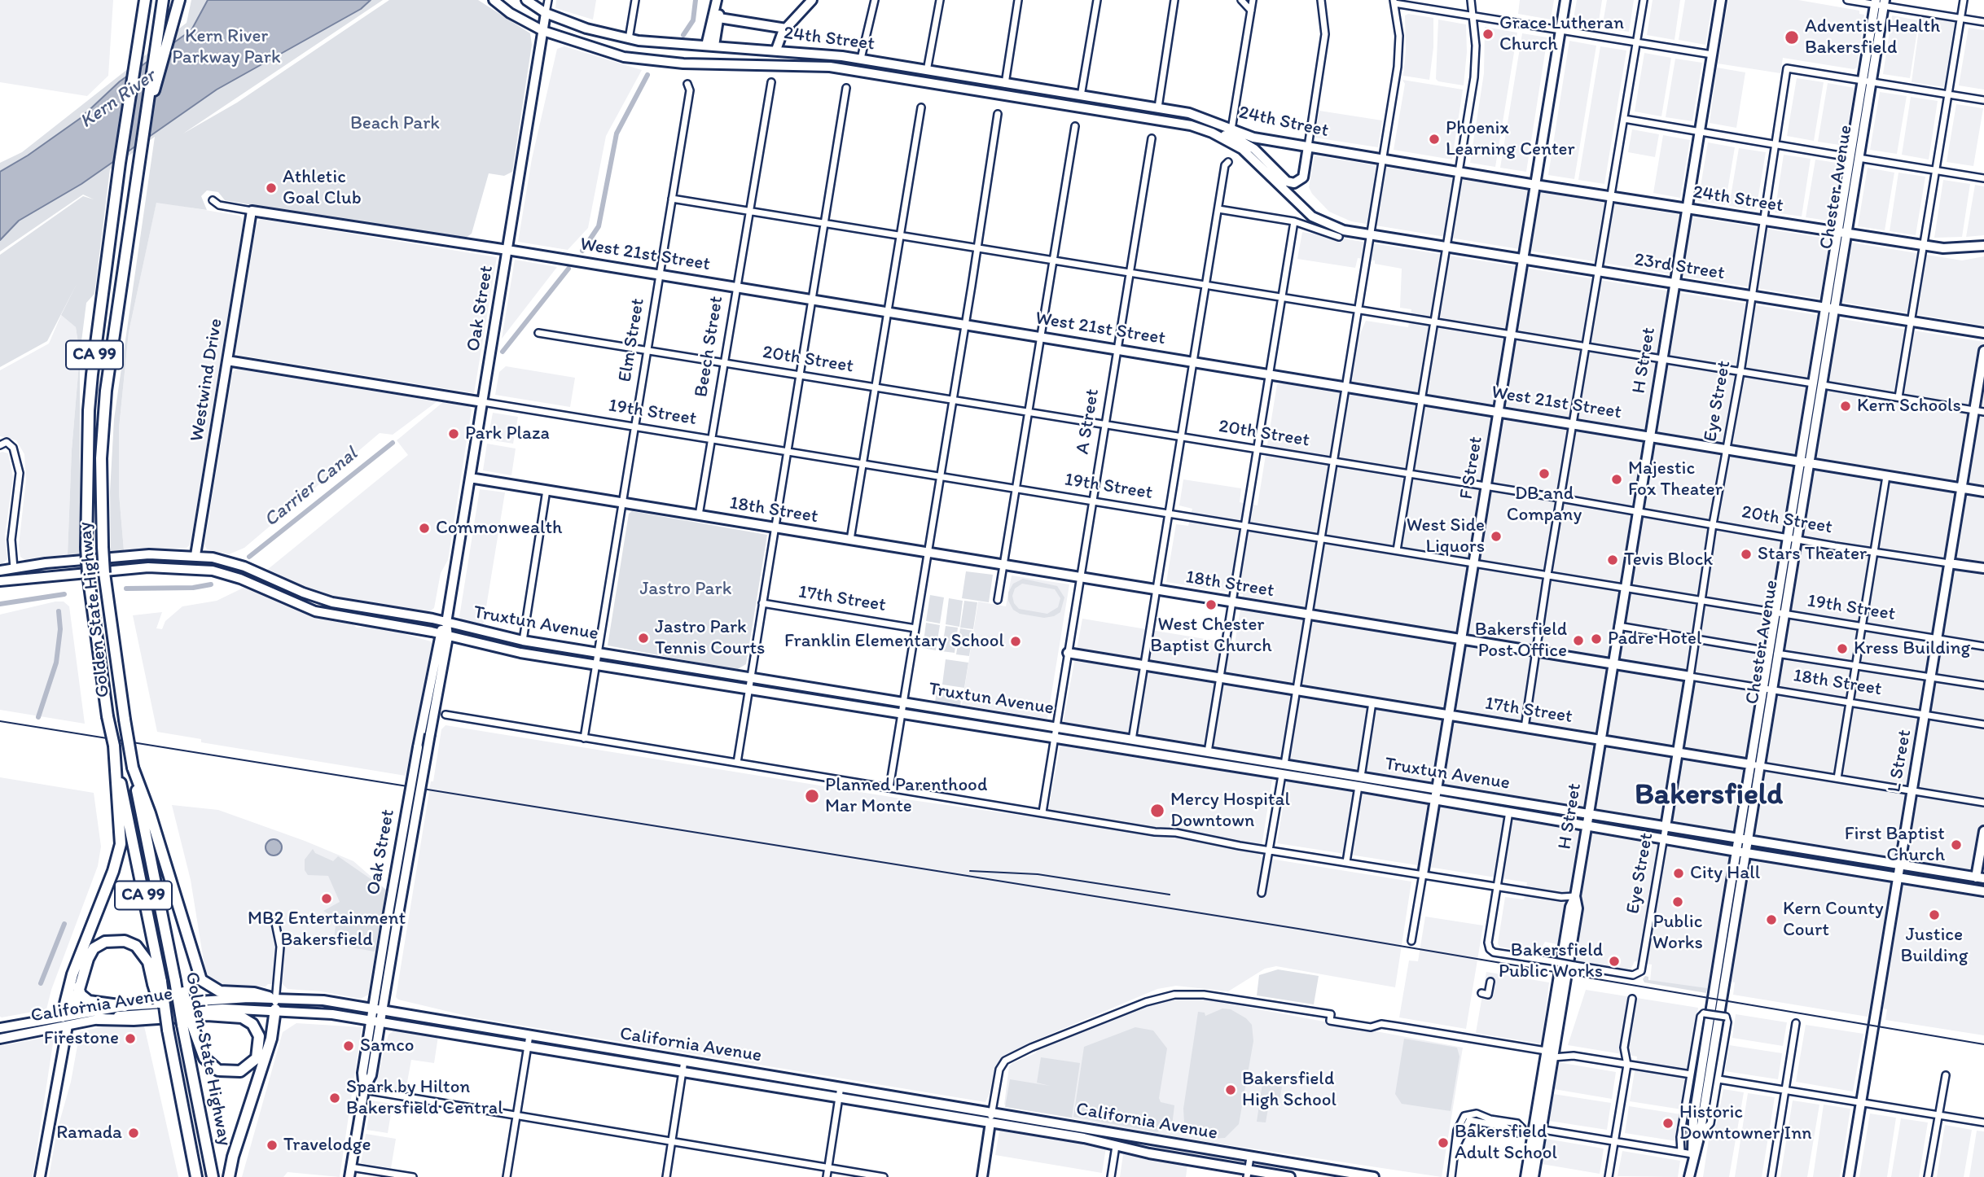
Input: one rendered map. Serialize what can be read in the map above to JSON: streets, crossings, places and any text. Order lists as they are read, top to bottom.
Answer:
{
  "streets": {
    "highway": ["CA 99", "Golden State Highway"],
    "main road": [
      "24th Street",
      "Chester Avenue",
      "West 21st Street",
      "23rd Street",
      "Oak Street",
      "20th Street",
      "H Street",
      "Westwind Drive",
      "Eye Street",
      "19th Street",
      "F Street",
      "18th Street",
      "17th Street",
      "Truxtun Avenue",
      "L Street",
      "California Avenue"
    ],
    "street": ["Elm Street", "Beech Street", "A Street"]
  },
  "crossings": [
    ["24th Street", "Chester Avenue"],
    ["24th Street", "23rd Street"],
    ["24th Street", "Oak Street"],
    ["24th Street", "H Street"],
    ["24th Street", "Eye Street"],
    ["24th Street", "F Street"],
    ["Chester Avenue", "West 21st Street"],
    ["Chester Avenue", "23rd Street"],
    ["Chester Avenue", "20th Street"],
    ["Chester Avenue", "Eye Street"],
    ["Chester Avenue", "19th Street"],
    ["Chester Avenue", "18th Street"],
    ["Chester Avenue", "17th Street"],
    ["Chester Avenue", "Truxtun Avenue"],
    ["West 21st Street", "Oak Street"],
    ["West 21st Street", "Elm Street"],
    ["West 21st Street", "Beech Street"],
    ["West 21st Street", "H Street"],
    ["West 21st Street", "Westwind Drive"],
    ["West 21st Street", "Eye Street"],
    ["West 21st Street", "A Street"],
    ["West 21st Street", "F Street"],
    ["West 21st Street", "L Street"],
    ["23rd Street", "H Street"],
    ["23rd Street", "Eye Street"],
    ["23rd Street", "F Street"],
    ["Oak Street", "19th Street"],
    ["Oak Street", "18th Street"],
    ["Oak Street", "Truxtun Avenue"],
    ["Oak Street", "California Avenue"],
    ["Elm Street", "20th Street"],
    ["Elm Street", "19th Street"],
    ["Elm Street", "18th Street"],
    ["Elm Street", "Truxtun Avenue"],
    ["Beech Street", "20th Street"],
    ["Beech Street", "19th Street"],
    ["Beech Street", "18th Street"],
    ["20th Street", "H Street"],
    ["20th Street", "Eye Street"],
    ["20th Street", "A Street"],
    ["20th Street", "F Street"],
    ["20th Street", "L Street"],
    ["H Street", "19th Street"],
    ["H Street", "18th Street"],
    ["H Street", "17th Street"],
    ["H Street", "Truxtun Avenue"],
    ["Westwind Drive", "19th Street"],
    ["Westwind Drive", "Truxtun Avenue"],
    ["Eye Street", "19th Street"],
    ["Eye Street", "18th Street"],
    ["Eye Street", "17th Street"],
    ["Eye Street", "Truxtun Avenue"],
    ["19th Street", "A Street"],
    ["19th Street", "F Street"],
    ["19th Street", "L Street"],
    ["A Street", "18th Street"],
    ["A Street", "17th Street"],
    ["A Street", "Truxtun Avenue"],
    ["F Street", "18th Street"],
    ["F Street", "17th Street"],
    ["F Street", "Truxtun Avenue"],
    ["18th Street", "L Street"],
    ["17th Street", "L Street"],
    ["Truxtun Avenue", "L Street"]
  ],
  "districts": ["Bakersfield"],
  "water": ["Kern River", "Carrier Canal"],
  "parks": ["Kern River Parkway Park", "Beach Park", "Jastro Park"],
  "places": [
    "Grace Lutheran Church",
    "Adventist Health Bakersfield",
    "Phoenix Learning Center",
    "Athletic Goal Club",
    "Kern Schools",
    "Park Plaza",
    "DB and Company",
    "Majestic Fox Theater",
    "Commonwealth",
    "West Side Liquors",
    "Stars Theater",
    "Tevis Block",
    "West Chester Baptist Church",
    "Jastro Park Tennis Courts",
    "Padre Hotel",
    "Bakersfield Post Office",
    "Franklin Elementary School",
    "Kress Building",
    "Planned Parenthood Mar Monte",
    "Mercy Hospital Downtown",
    "First Baptist Church",
    "City Hall",
    "MB2 Entertainment Bakersfield",
    "Public Works",
    "Justice Building",
    "Kern County Court",
    "Bakersfield Public Works",
    "Firestone",
    "Samco",
    "Bakersfield High School",
    "Spark by Hilton Bakersfield Central",
    "Historic Downtowner Inn",
    "Ramada",
    "Bakersfield Adult School",
    "Travelodge"
  ]
}
